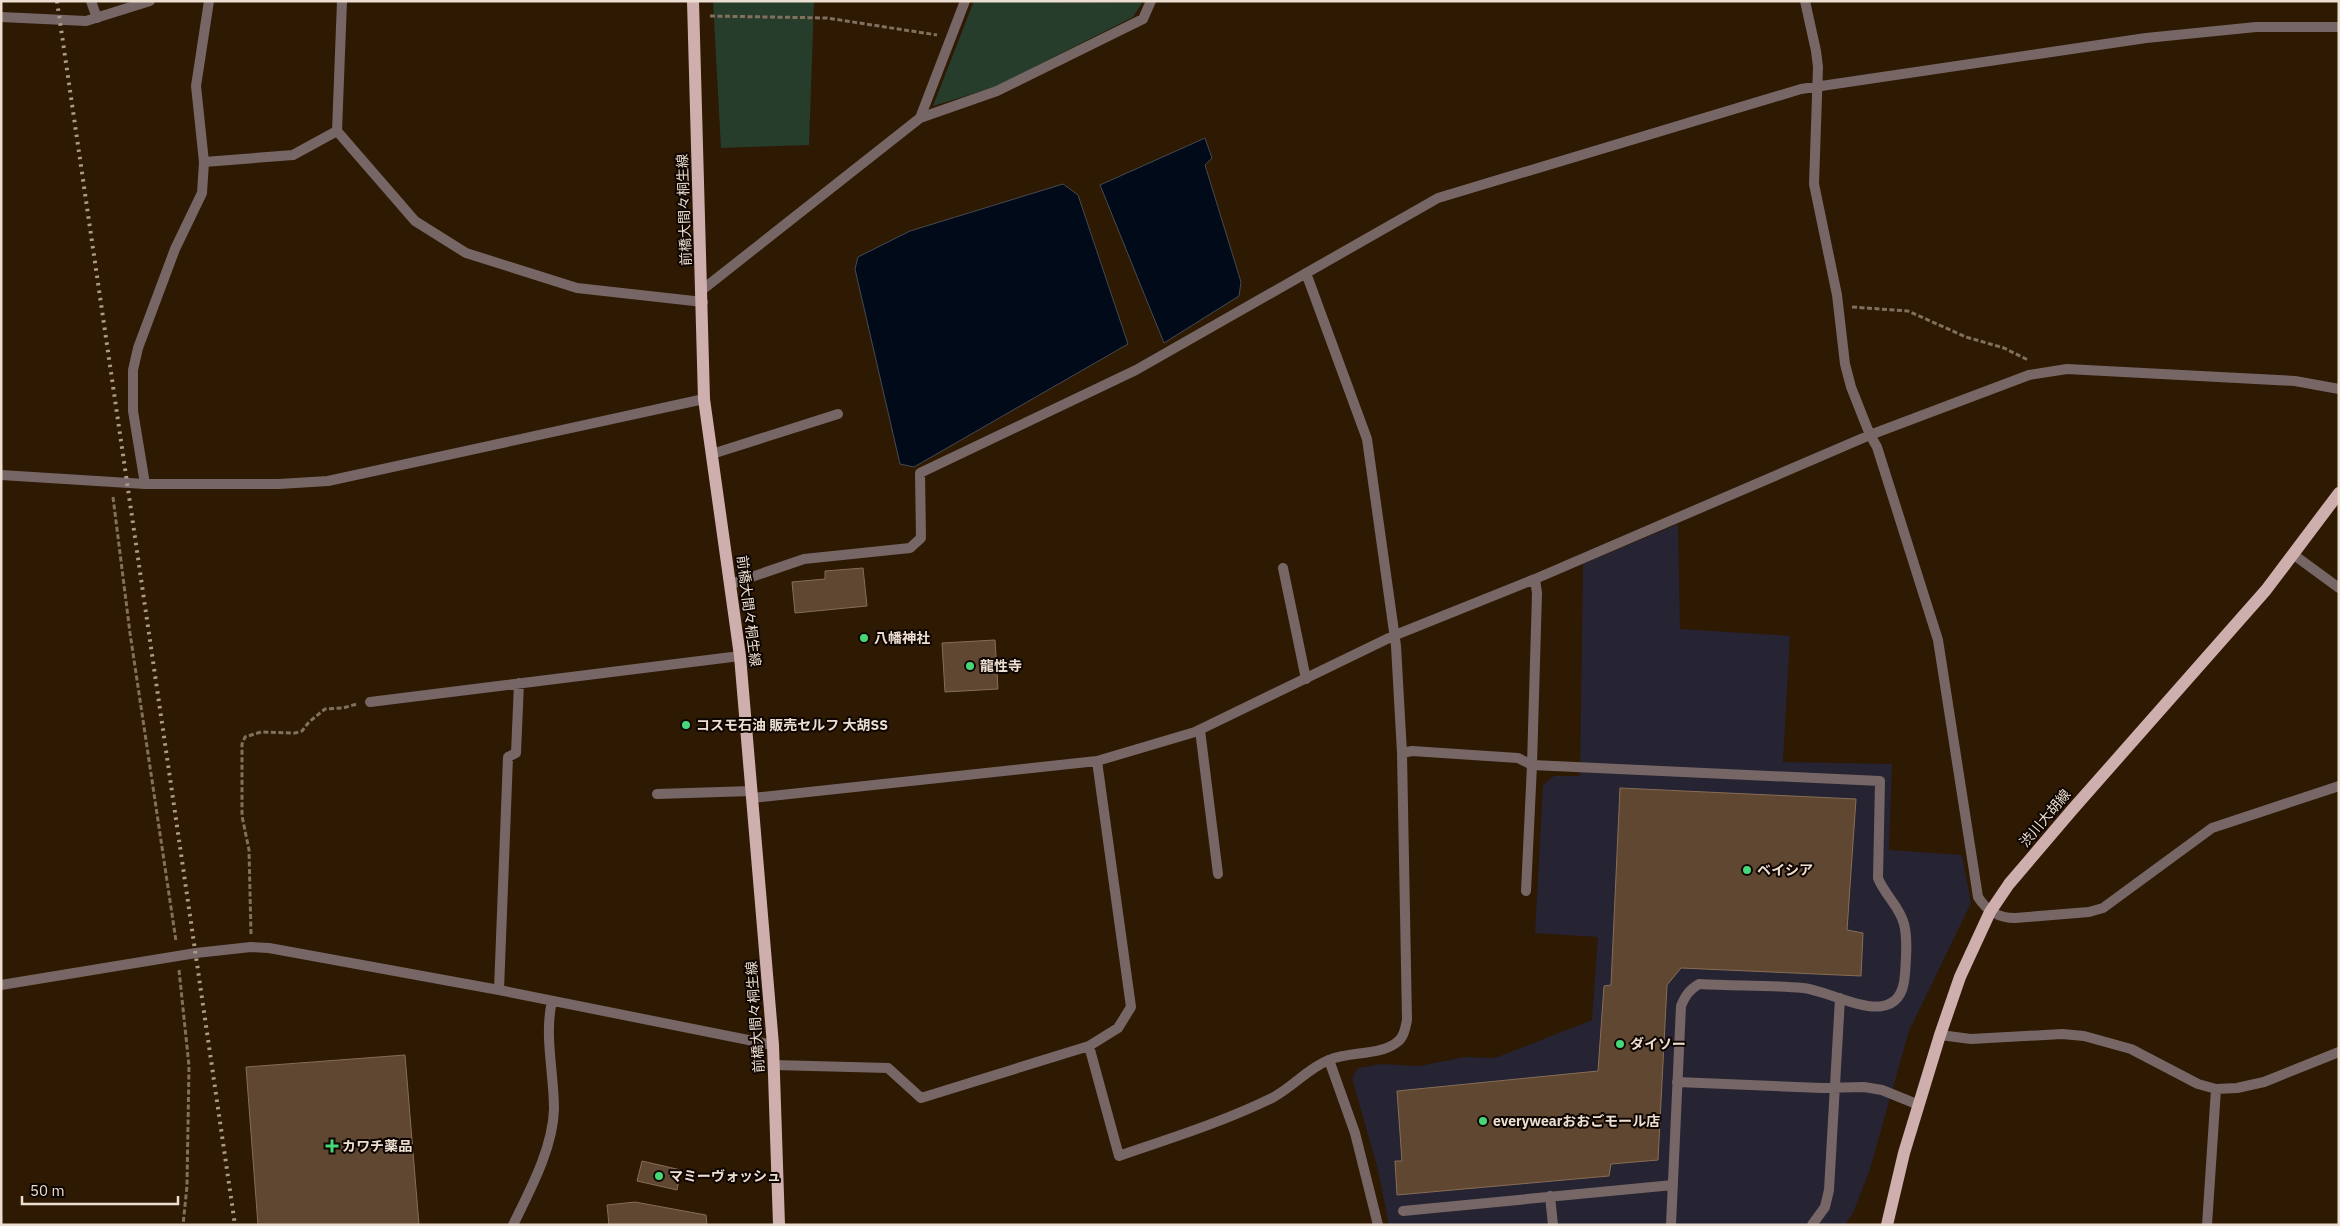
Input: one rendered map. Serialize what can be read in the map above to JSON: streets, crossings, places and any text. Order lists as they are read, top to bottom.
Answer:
{
  "streets": {
    "main road": ["前橋大間々桐生線", "渋川大胡線"]
  },
  "places": {
    "other": [
      "八幡神社",
      "龍性寺",
      "コスモ石油 販売セルフ 大胡SS",
      "ベイシア",
      "ダイソー",
      "everywearおおごモール店",
      "マミーヴォッシュ"
    ],
    "health": ["カワチ薬品"]
  },
  "scale_bar": "50 m"
}
